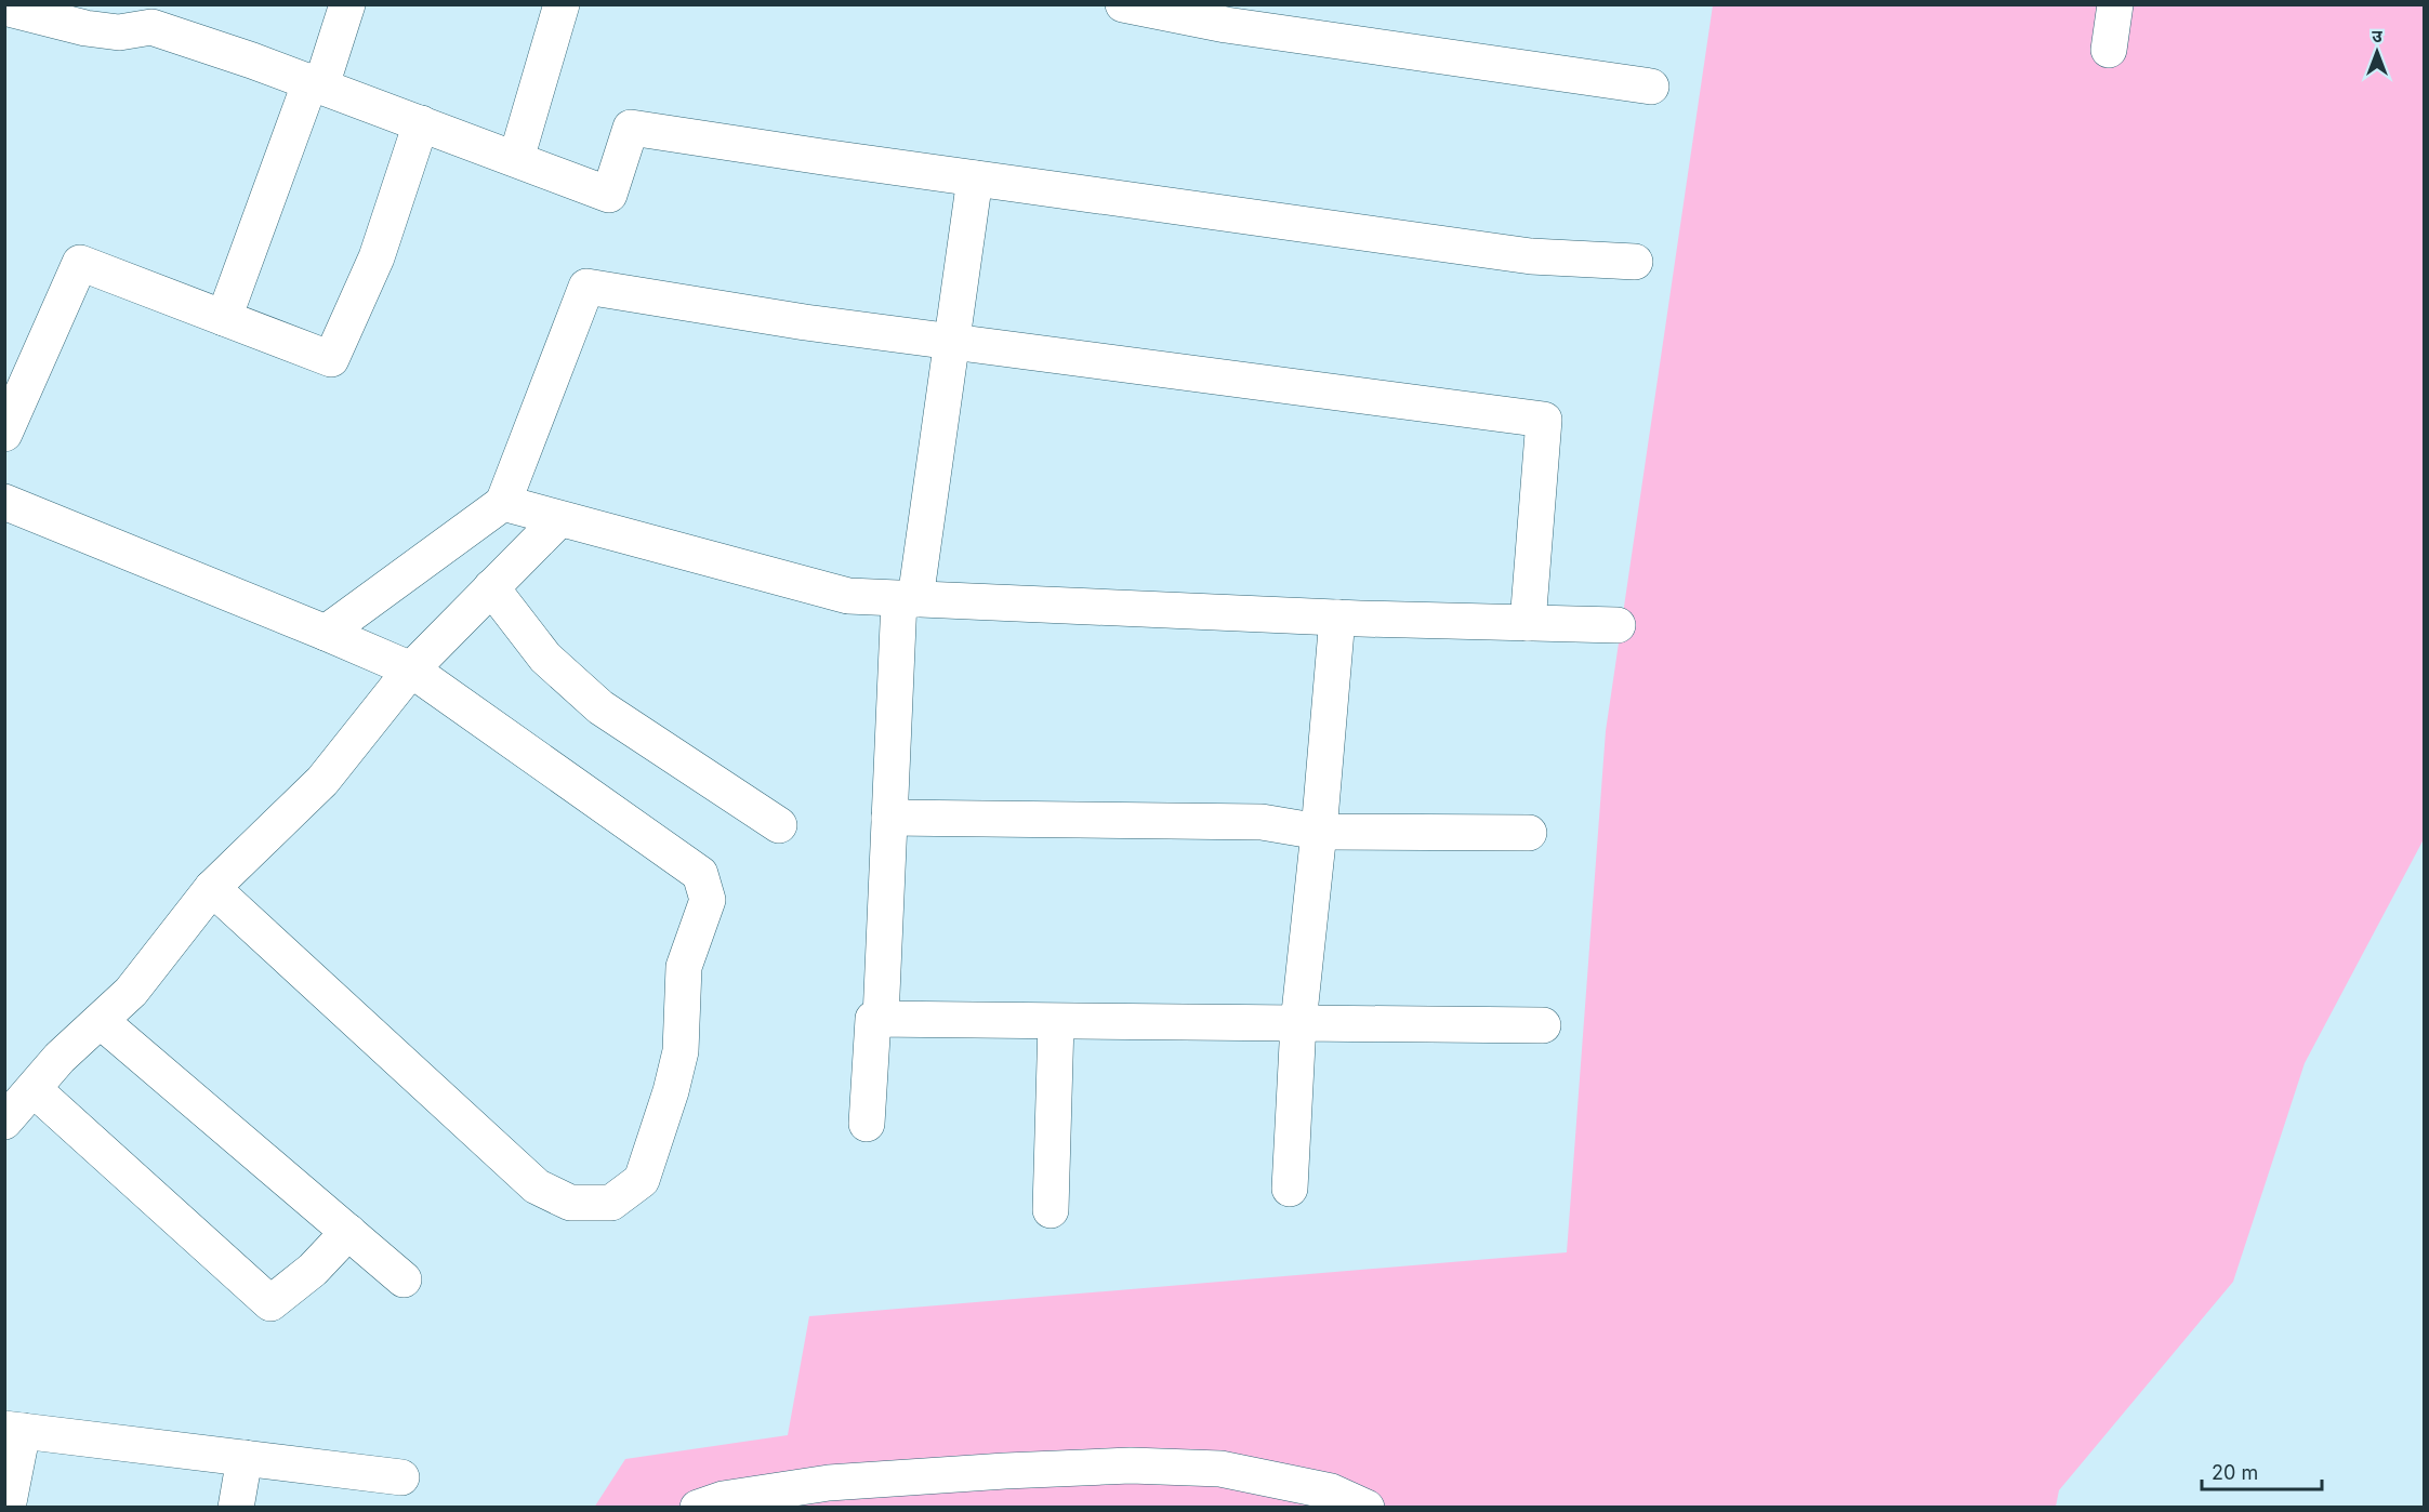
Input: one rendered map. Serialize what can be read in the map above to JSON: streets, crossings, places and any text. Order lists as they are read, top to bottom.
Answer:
{
  "scale_bar": "20 m",
  "north": "top"
}
